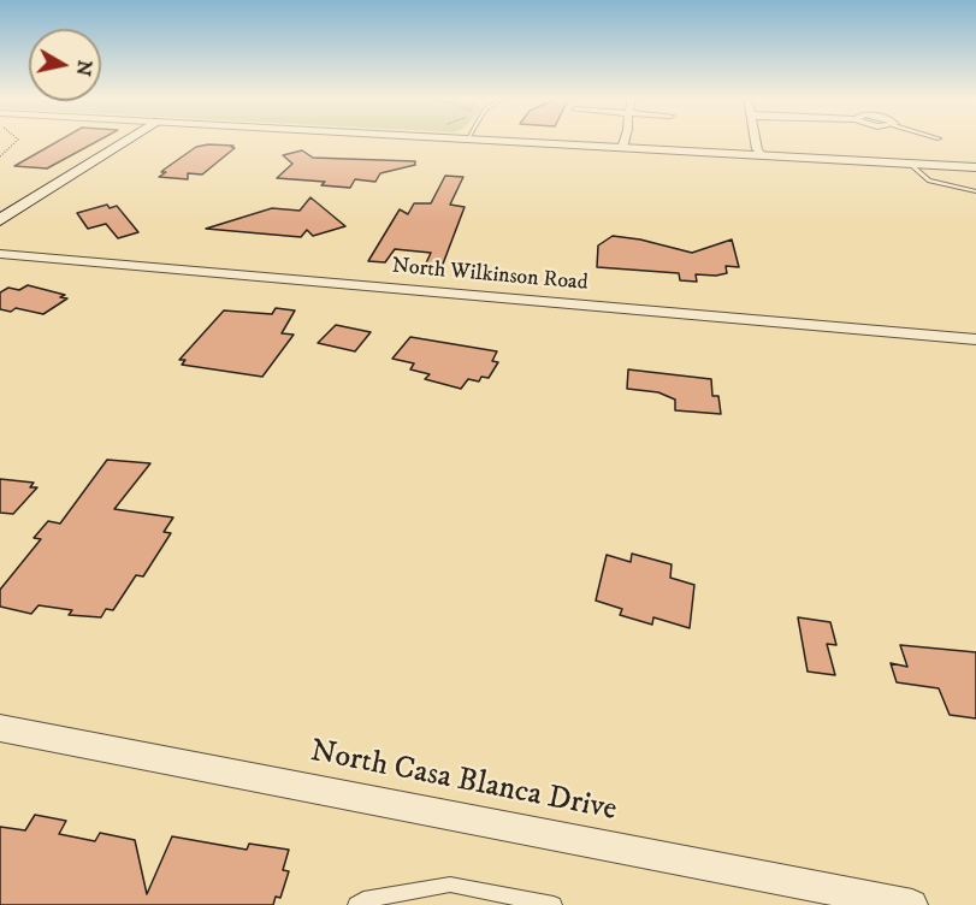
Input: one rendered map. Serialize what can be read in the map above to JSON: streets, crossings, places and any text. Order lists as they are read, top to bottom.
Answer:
{
  "streets": {
    "street": ["North Wilkinson Road", "North Casa Blanca Drive"]
  },
  "north": "right"
}
